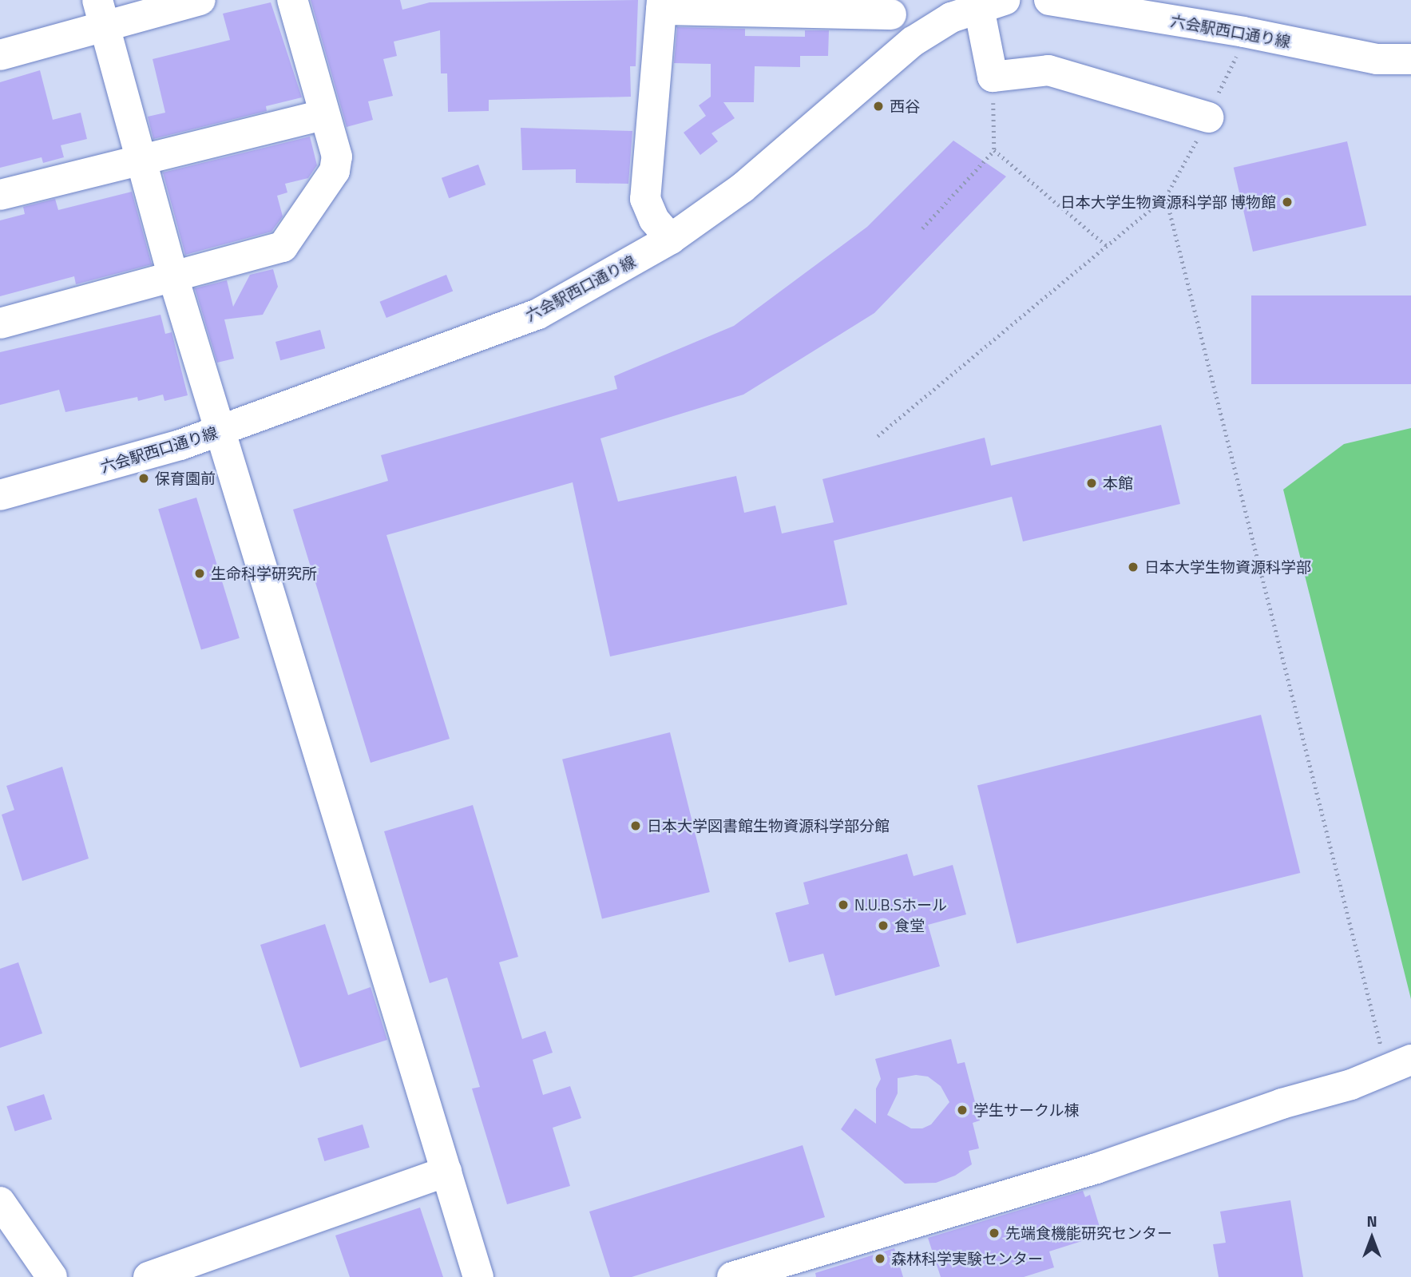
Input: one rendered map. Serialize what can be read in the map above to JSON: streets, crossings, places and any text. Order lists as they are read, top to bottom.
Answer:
{
  "streets": {
    "street": ["六会駅西口通り線"]
  },
  "places": [
    "西谷",
    "日本大学生物資源科学部 博物館",
    "保育園前",
    "本館",
    "日本大学生物資源科学部",
    "生命科学研究所",
    "日本大学図書館生物資源科学部分館",
    "N.U.B.Sホール",
    "食堂",
    "学生サークル棟",
    "先端食機能研究センター",
    "森林科学実験センター"
  ],
  "north": "top"
}
